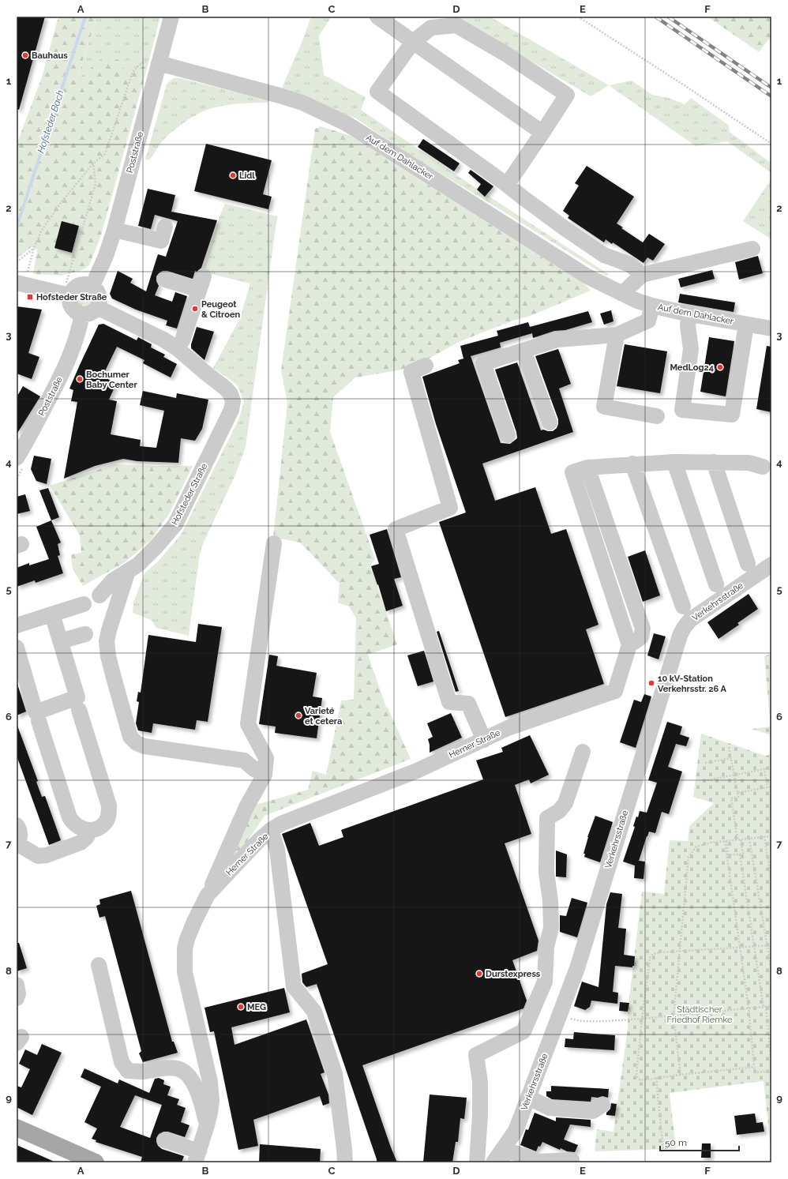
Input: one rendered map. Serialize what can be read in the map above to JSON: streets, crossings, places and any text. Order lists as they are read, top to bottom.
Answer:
{
  "streets": {
    "street": [
      "Poststraße",
      "Auf dem Dahlacker",
      "Hofsteder Straße",
      "Verkehrsstraße",
      "Herner Straße"
    ]
  },
  "crossings": [
    ["Poststraße", "Auf dem Dahlacker"],
    ["Poststraße", "Hofsteder Straße"]
  ],
  "water": ["Hofsteder Bach"],
  "parks": ["Städtischer Friedhof Riemke"],
  "places": {
    "other": [
      "Bauhaus",
      "Lidl",
      "Peugeot & Citroen",
      "MedLog24",
      "Bochumer Baby Center",
      "10 kV-Station Verkehrsstr. 26 A",
      "Varieté et cetera",
      "Durstexpress",
      "MEG"
    ],
    "transit": ["Hofsteder Straße"]
  },
  "scale_bar": "50 m",
  "grid": {
    "columns": [
      "A",
      "B",
      "C",
      "D",
      "E",
      "F"
    ],
    "rows": [
      "1",
      "2",
      "3",
      "4",
      "5",
      "6",
      "7",
      "8",
      "9"
    ]
  }
}
